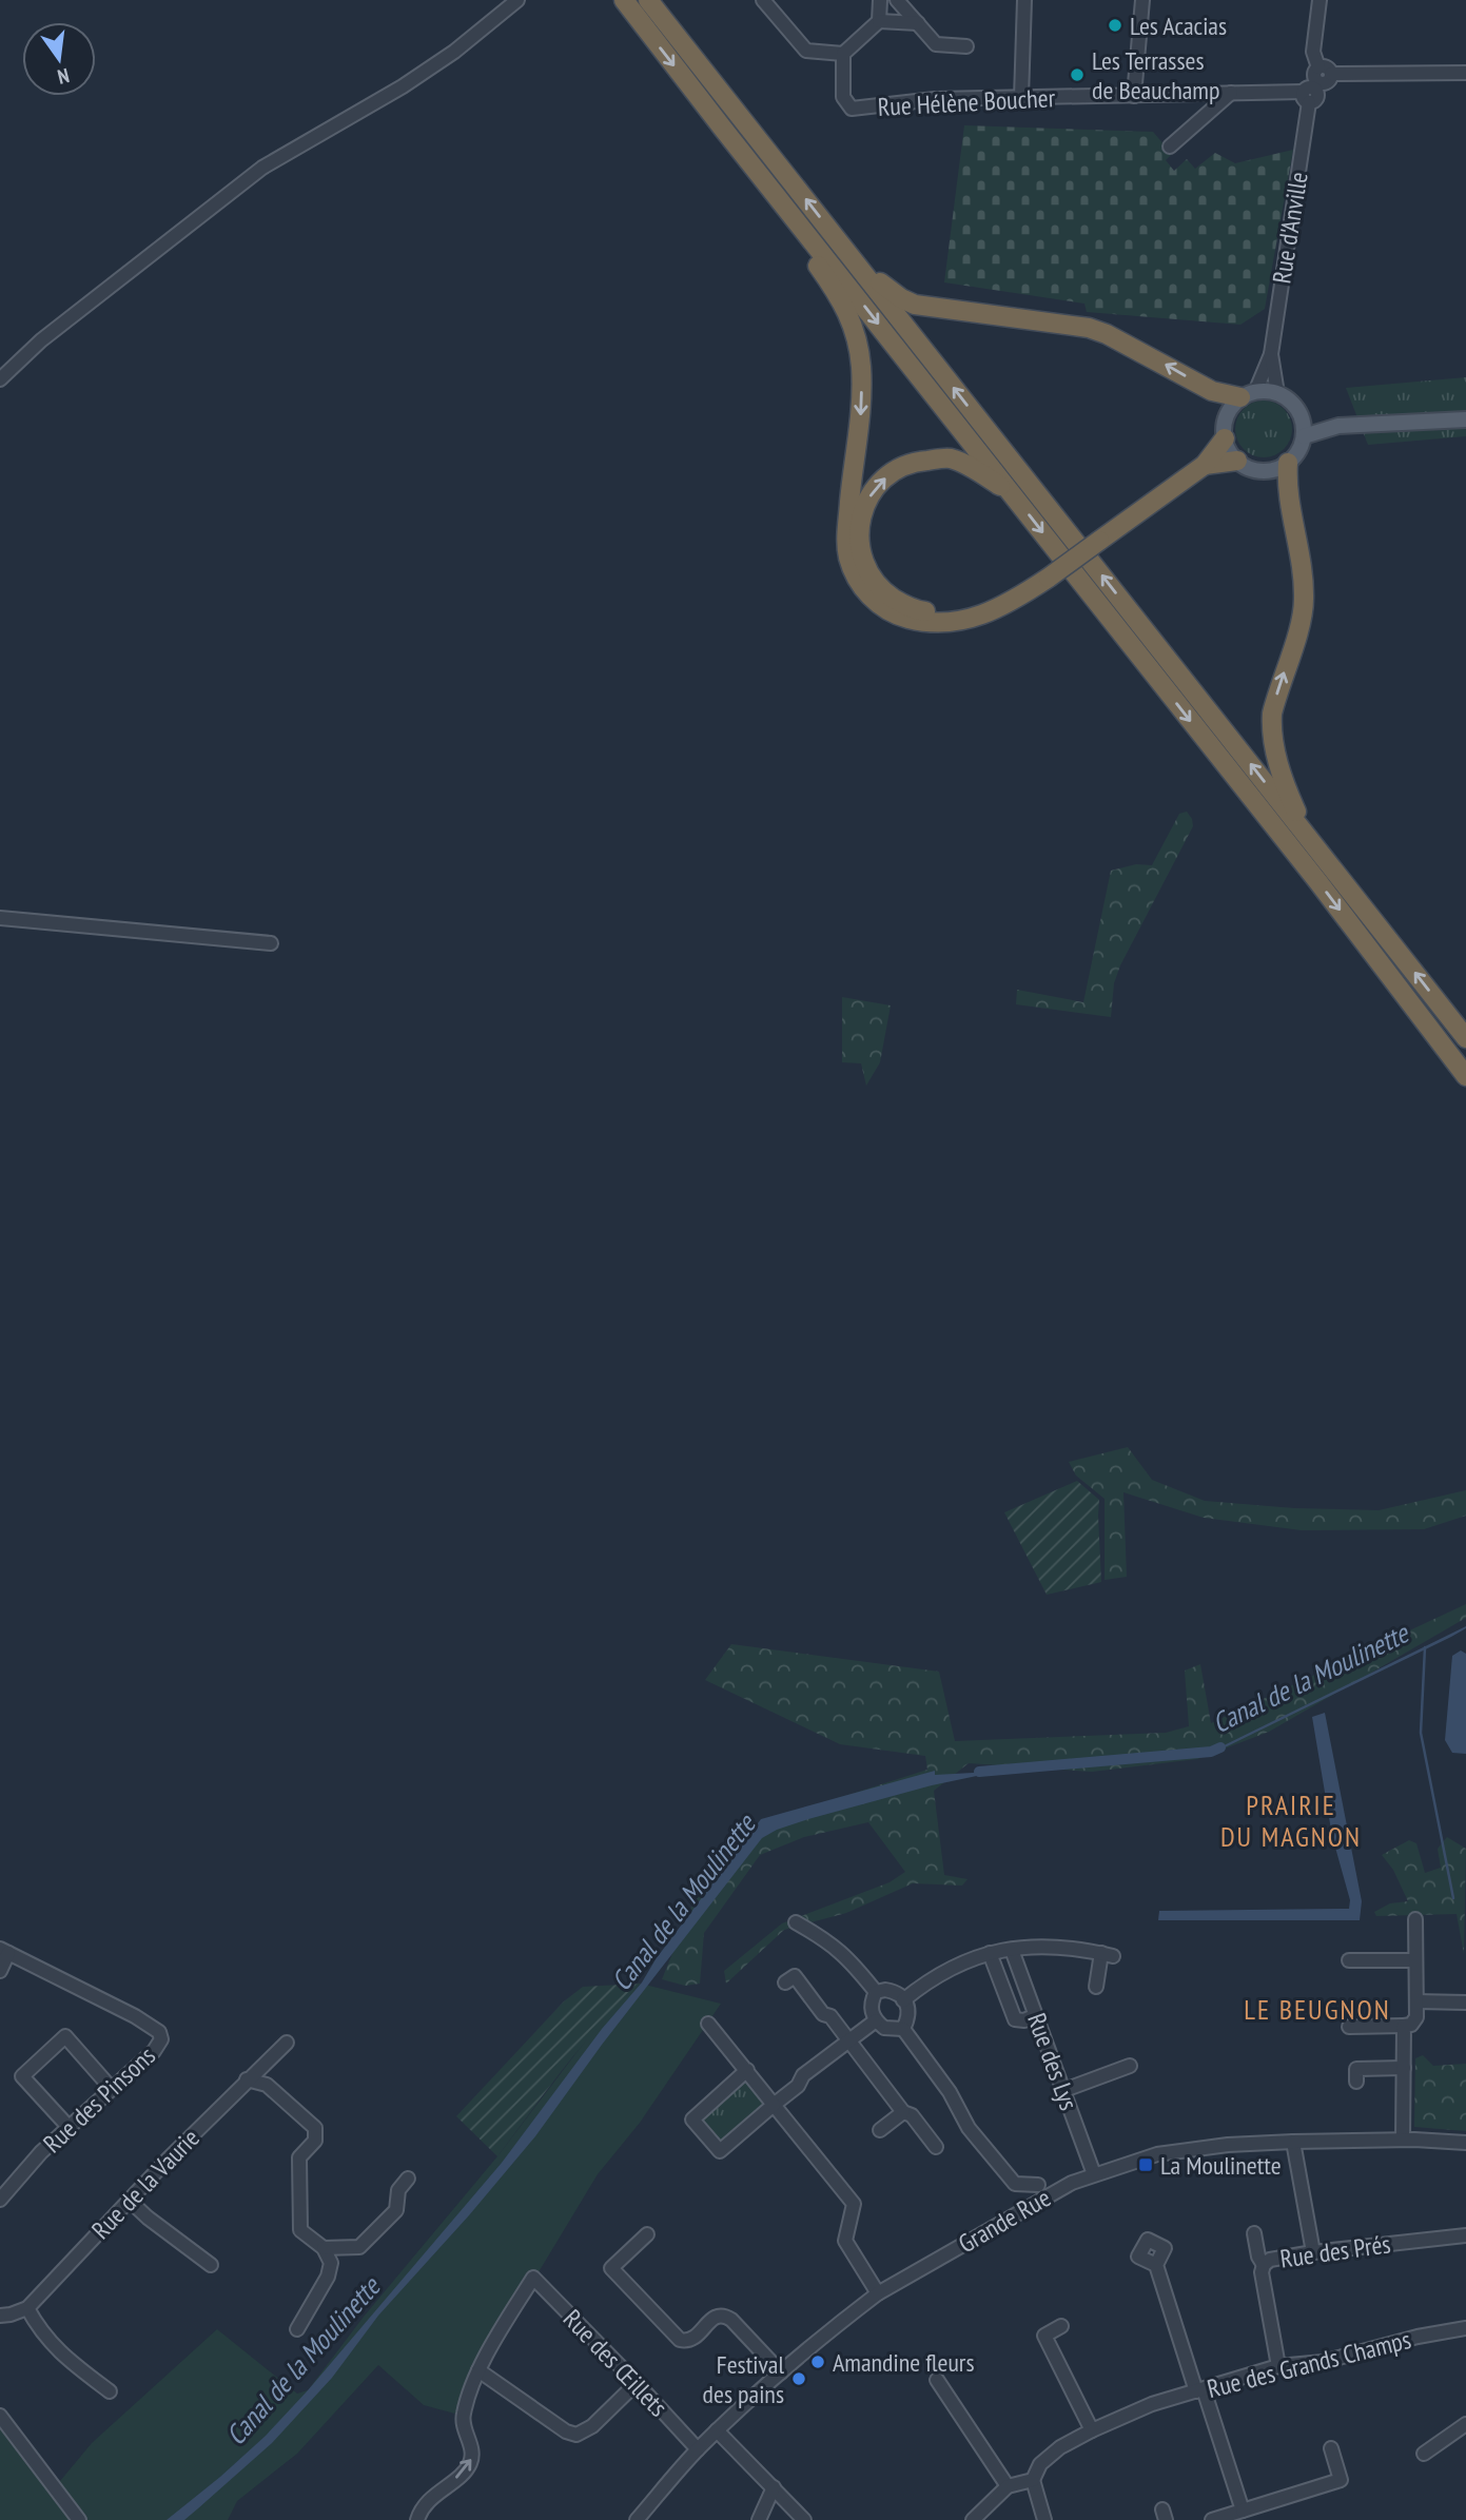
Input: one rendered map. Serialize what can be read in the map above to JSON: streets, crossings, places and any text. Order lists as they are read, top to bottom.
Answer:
{
  "streets": {
    "street": [
      "Rue Hélène Boucher",
      "Rue d'Anville",
      "Rue des Lys",
      "Rue des Pinsons",
      "Rue de la Vaurie",
      "Grande Rue",
      "Rue des Prés",
      "Rue des Œillets",
      "Rue des Grands Champs"
    ]
  },
  "crossings": [
    ["Rue Hélène Boucher", "Rue d'Anville"],
    ["Rue des Lys", "Grande Rue"],
    ["Grande Rue", "Rue des Œillets"],
    ["Rue des Prés", "Rue des Grands Champs"]
  ],
  "districts": ["PRAIRIE DU MAGNON", "LE BEUGNON"],
  "water": ["Canal de la Moulinette"],
  "places": {
    "other": [
      "Les Acacias",
      "Les Terrasses de Beauchamp",
      "Amandine fleurs",
      "Festival des pains"
    ],
    "transit": ["La Moulinette"]
  },
  "north": "bottom"
}
